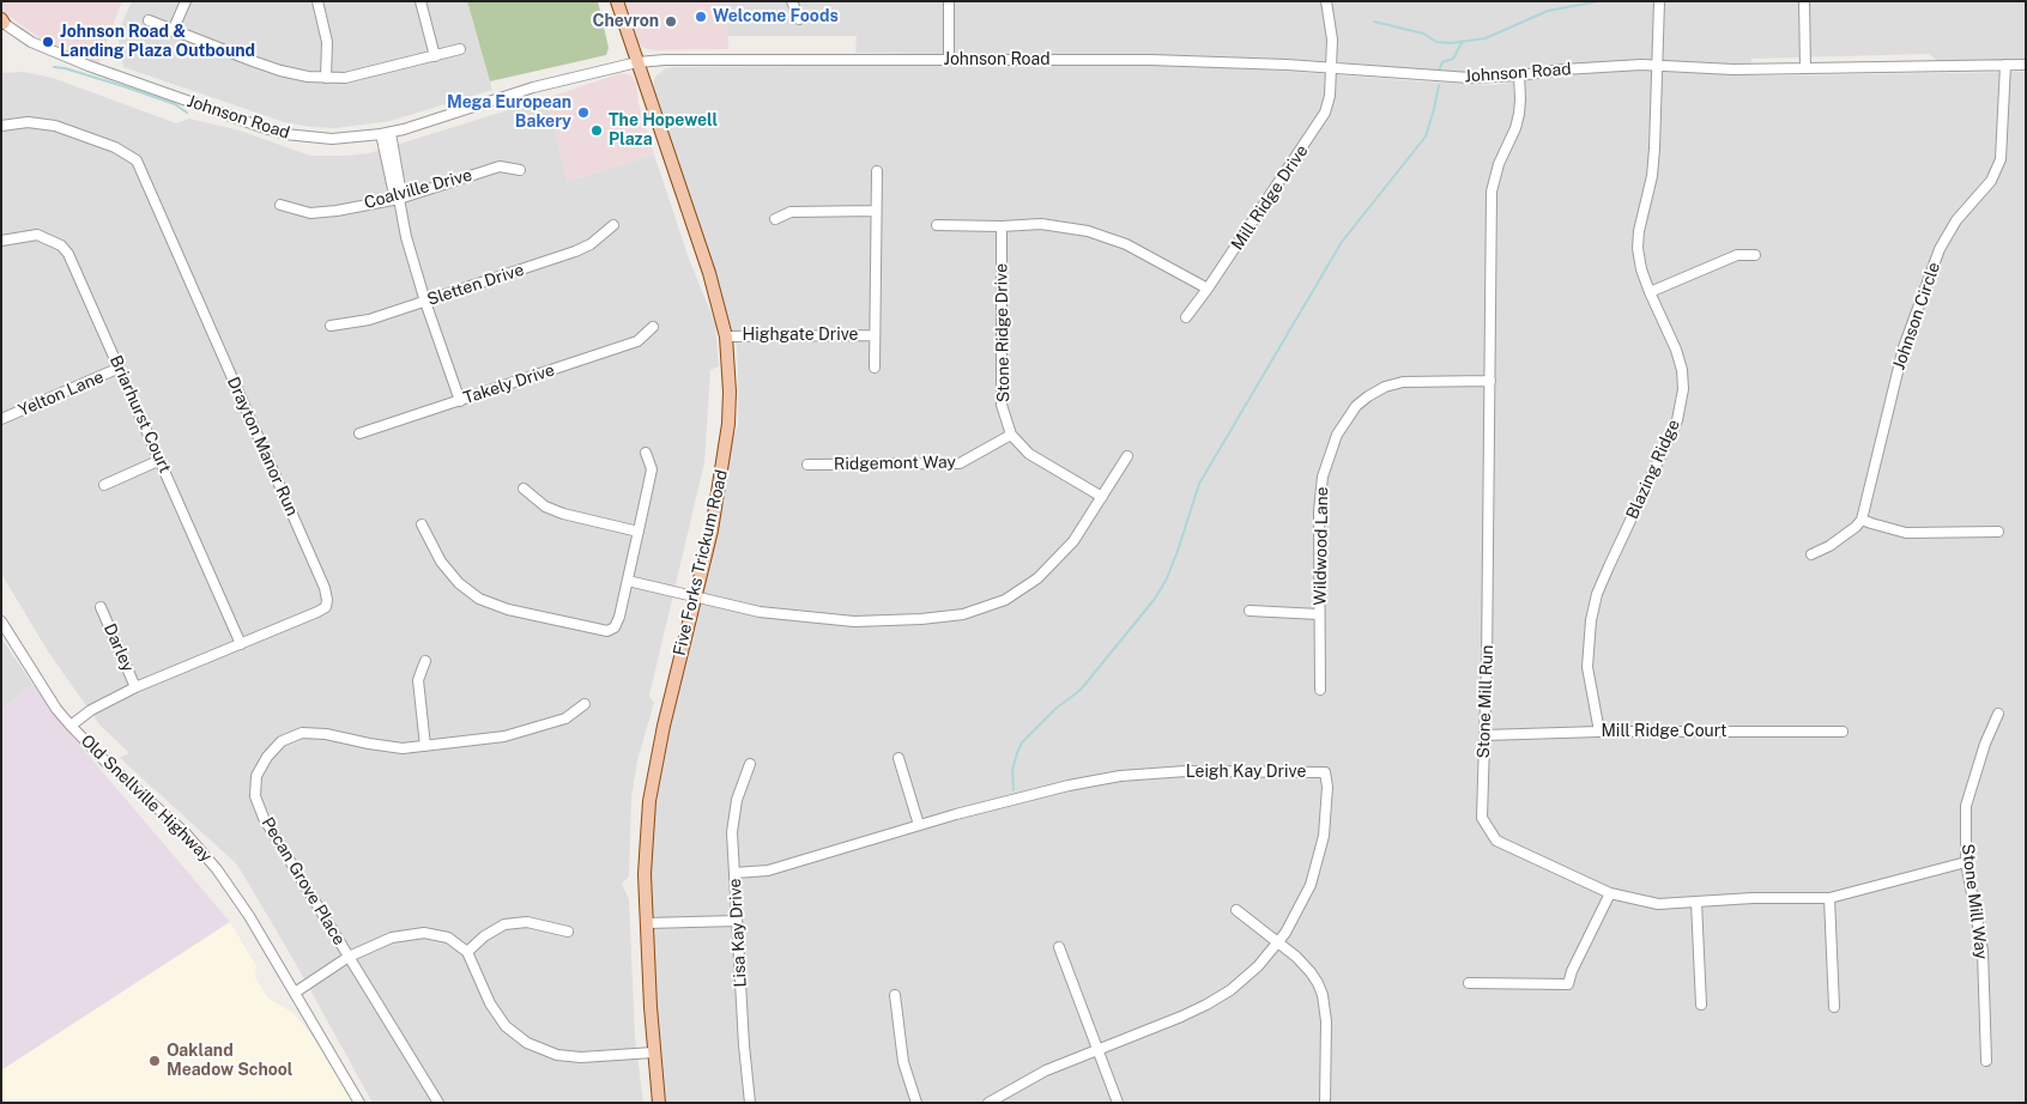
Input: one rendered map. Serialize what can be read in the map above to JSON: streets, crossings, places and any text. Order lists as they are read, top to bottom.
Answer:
{
  "streets": {
    "main road": ["Five Forks Trickum Road"],
    "street": [
      "Johnson Road",
      "Coalville Drive",
      "Mill Ridge Drive",
      "Sletten Drive",
      "Johnson Circle",
      "Stone Ridge Drive",
      "Highgate Drive",
      "Takely Drive",
      "Yelton Lane",
      "Briarhurst Court",
      "Drayton Manor Run",
      "Ridgemont Way",
      "Blazing Ridge",
      "Wildwood Lane",
      "Darley",
      "Stone Mill Run",
      "Mill Ridge Court",
      "Leigh Kay Drive",
      "Old Snellville Highway",
      "Pecan Grove Place",
      "Stone Mill Way",
      "Lisa Kay Drive"
    ]
  },
  "crossings": [
    ["Johnson Road", "Mill Ridge Drive"],
    ["Johnson Road", "Johnson Circle"],
    ["Johnson Road", "Blazing Ridge"],
    ["Johnson Road", "Five Forks Trickum Road"],
    ["Johnson Road", "Stone Mill Run"],
    ["Stone Ridge Drive", "Ridgemont Way"],
    ["Highgate Drive", "Five Forks Trickum Road"],
    ["Yelton Lane", "Briarhurst Court"],
    ["Briarhurst Court", "Drayton Manor Run"],
    ["Drayton Manor Run", "Darley"],
    ["Drayton Manor Run", "Old Snellville Highway"],
    ["Blazing Ridge", "Mill Ridge Court"],
    ["Wildwood Lane", "Stone Mill Run"],
    ["Stone Mill Run", "Mill Ridge Court"],
    ["Stone Mill Run", "Stone Mill Way"],
    ["Leigh Kay Drive", "Lisa Kay Drive"]
  ],
  "places": [
    "Welcome Foods",
    "Chevron",
    "Johnson Road & Landing Plaza Outbound",
    "Mega European Bakery",
    "The Hopewell Plaza",
    "Oakland Meadow School"
  ]
}
